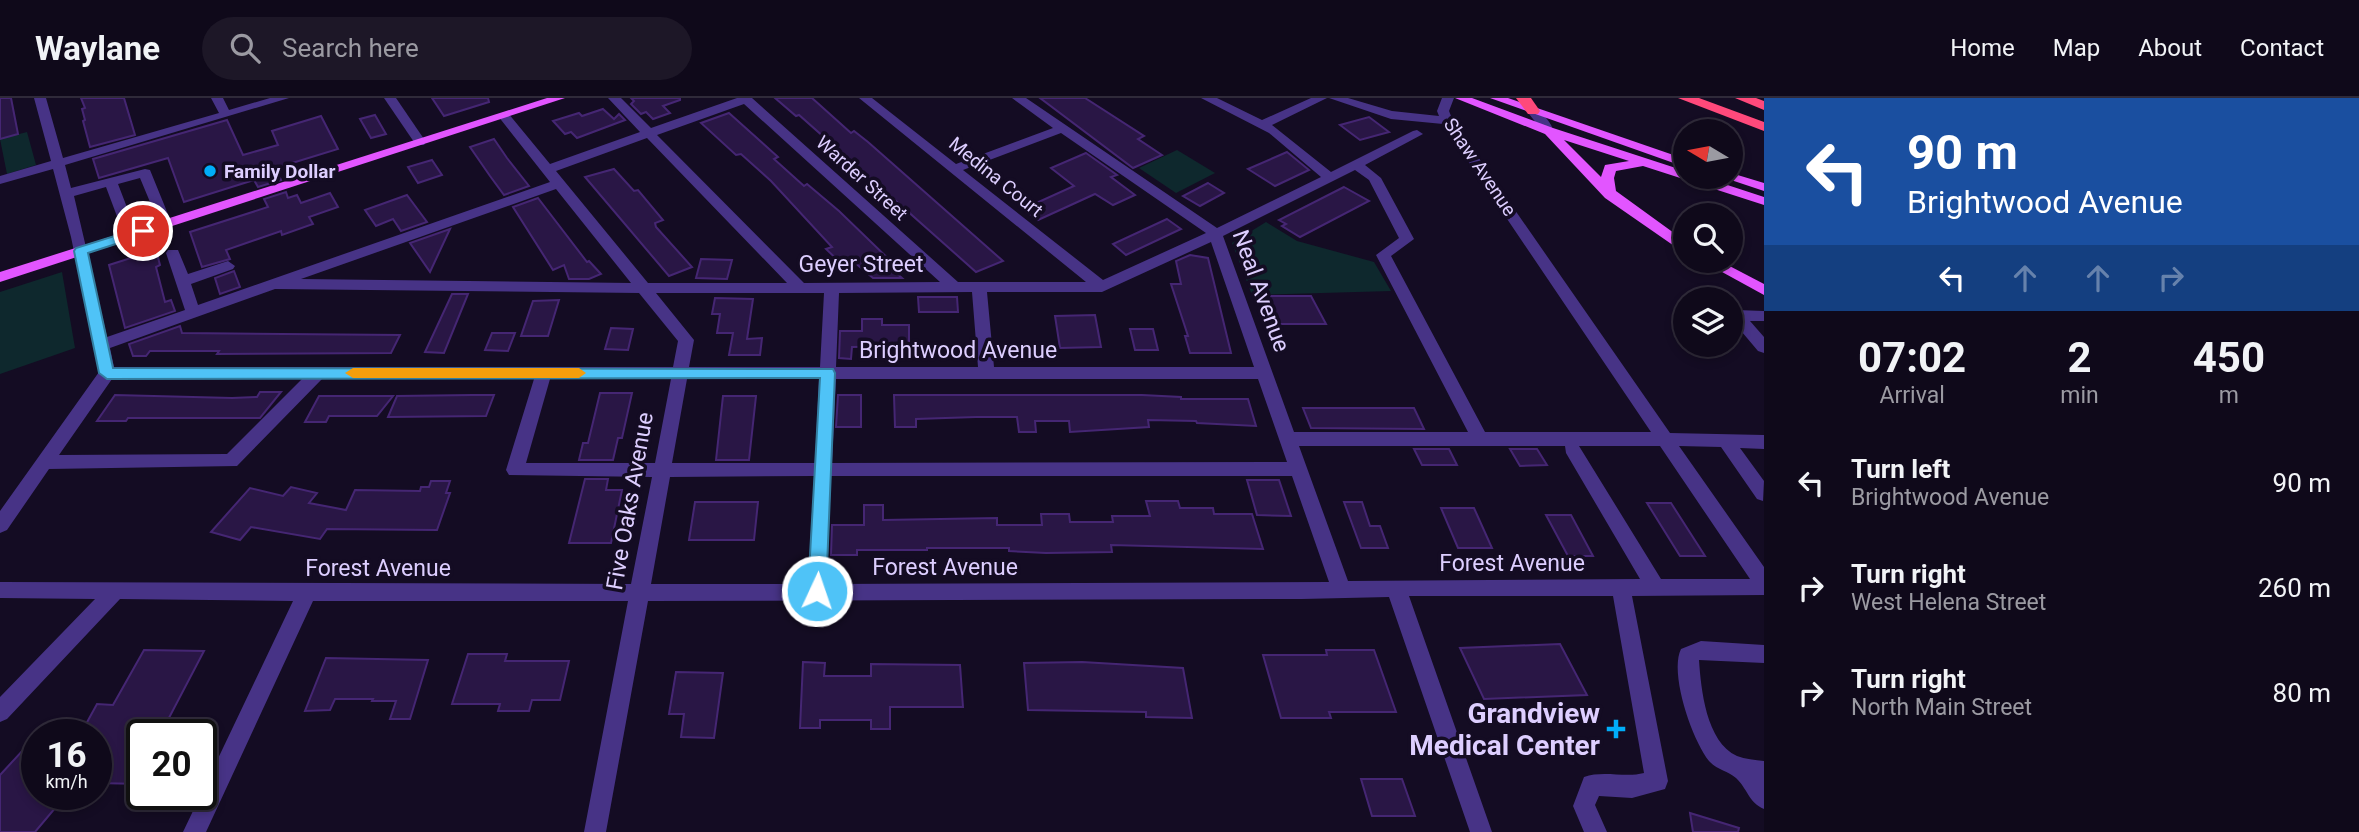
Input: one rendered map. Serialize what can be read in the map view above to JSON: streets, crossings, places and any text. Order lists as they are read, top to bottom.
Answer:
{
  "streets": {
    "street": [
      "Shaw Avenue",
      "Medina Court",
      "Warder Street",
      "Geyer Street",
      "Neal Avenue",
      "Brightwood Avenue",
      "Five Oaks Avenue",
      "Forest Avenue"
    ]
  },
  "crossings": [
    ["Medina Court", "Geyer Street"],
    ["Warder Street", "Geyer Street"],
    ["Geyer Street", "Neal Avenue"],
    ["Geyer Street", "Five Oaks Avenue"],
    ["Neal Avenue", "Brightwood Avenue"],
    ["Neal Avenue", "Forest Avenue"],
    ["Brightwood Avenue", "Five Oaks Avenue"],
    ["Five Oaks Avenue", "Forest Avenue"]
  ],
  "places": {
    "other": ["Family Dollar"],
    "health": ["Grandview Medical Center"]
  },
  "north": "left",
  "page": {
    "header": "Waylane",
    "search": "Search here",
    "nav": [
      "Home",
      "Map",
      "About",
      "Contact"
    ],
    "turn": ["90 m", "Brightwood Avenue"],
    "eta": [
      "07:02",
      "Arrival",
      "2",
      "min",
      "450",
      "m"
    ],
    "list": [
      {
        "name": "Turn left",
        "note": "Brightwood Avenue",
        "value": "90 m"
      },
      {
        "name": "Turn right",
        "note": "West Helena Street",
        "value": "260 m"
      },
      {
        "name": "Turn right",
        "note": "North Main Street",
        "value": "80 m"
      }
    ],
    "speed": "16 km/h",
    "limit": "20"
  }
}
